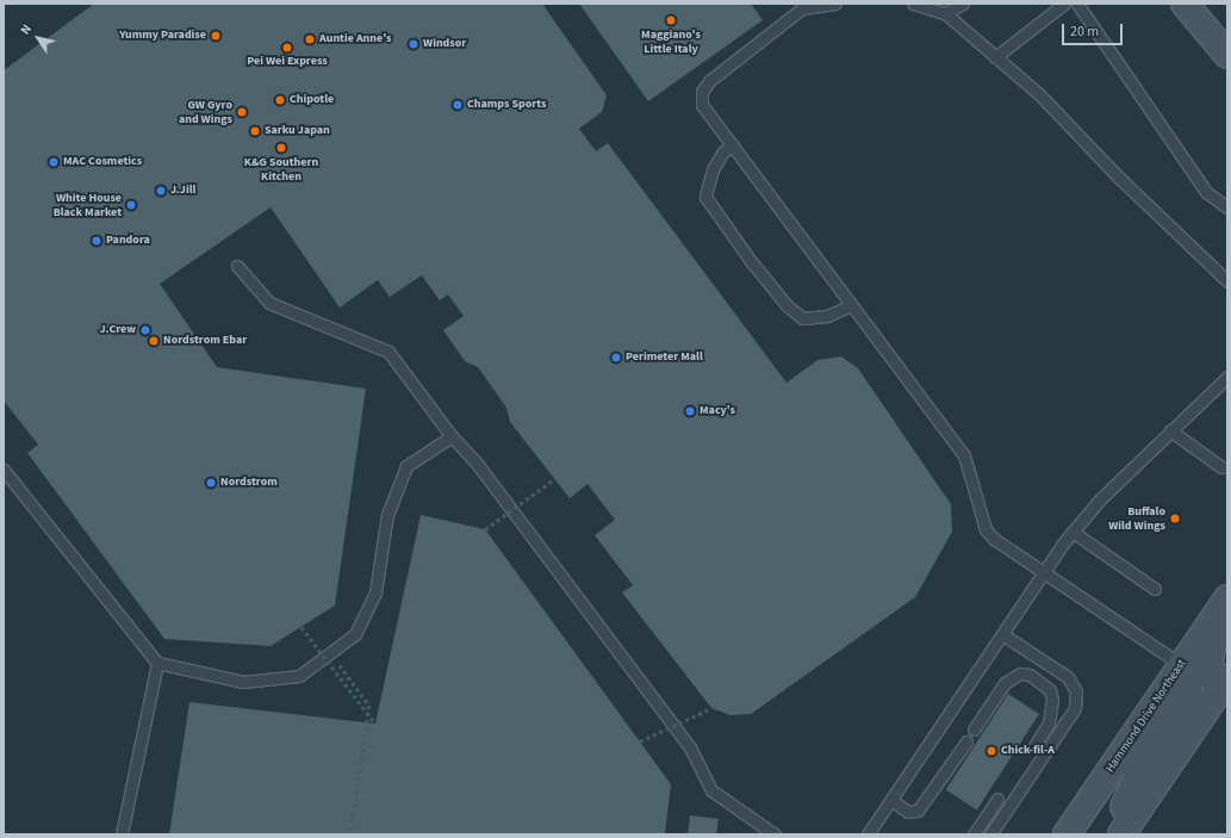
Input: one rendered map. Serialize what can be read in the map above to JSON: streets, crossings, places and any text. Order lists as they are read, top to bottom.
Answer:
{
  "streets": {
    "main road": ["Hammond Drive Northeast"]
  },
  "places": [
    "Maggiano's Little Italy",
    "Yummy Paradise",
    "Auntie Anne's",
    "Windsor",
    "Pei Wei Express",
    "Chipotle",
    "Champs Sports",
    "GW Gyro and Wings",
    "Sarku Japan",
    "K&G Southern Kitchen",
    "MAC Cosmetics",
    "J.Jill",
    "White House Black Market",
    "Pandora",
    "J.Crew",
    "Nordstrom Ebar",
    "Perimeter Mall",
    "Macy's",
    "Nordstrom",
    "Buffalo Wild Wings",
    "Chick-fil-A"
  ],
  "scale_bar": "20 m",
  "north": "top left"
}
